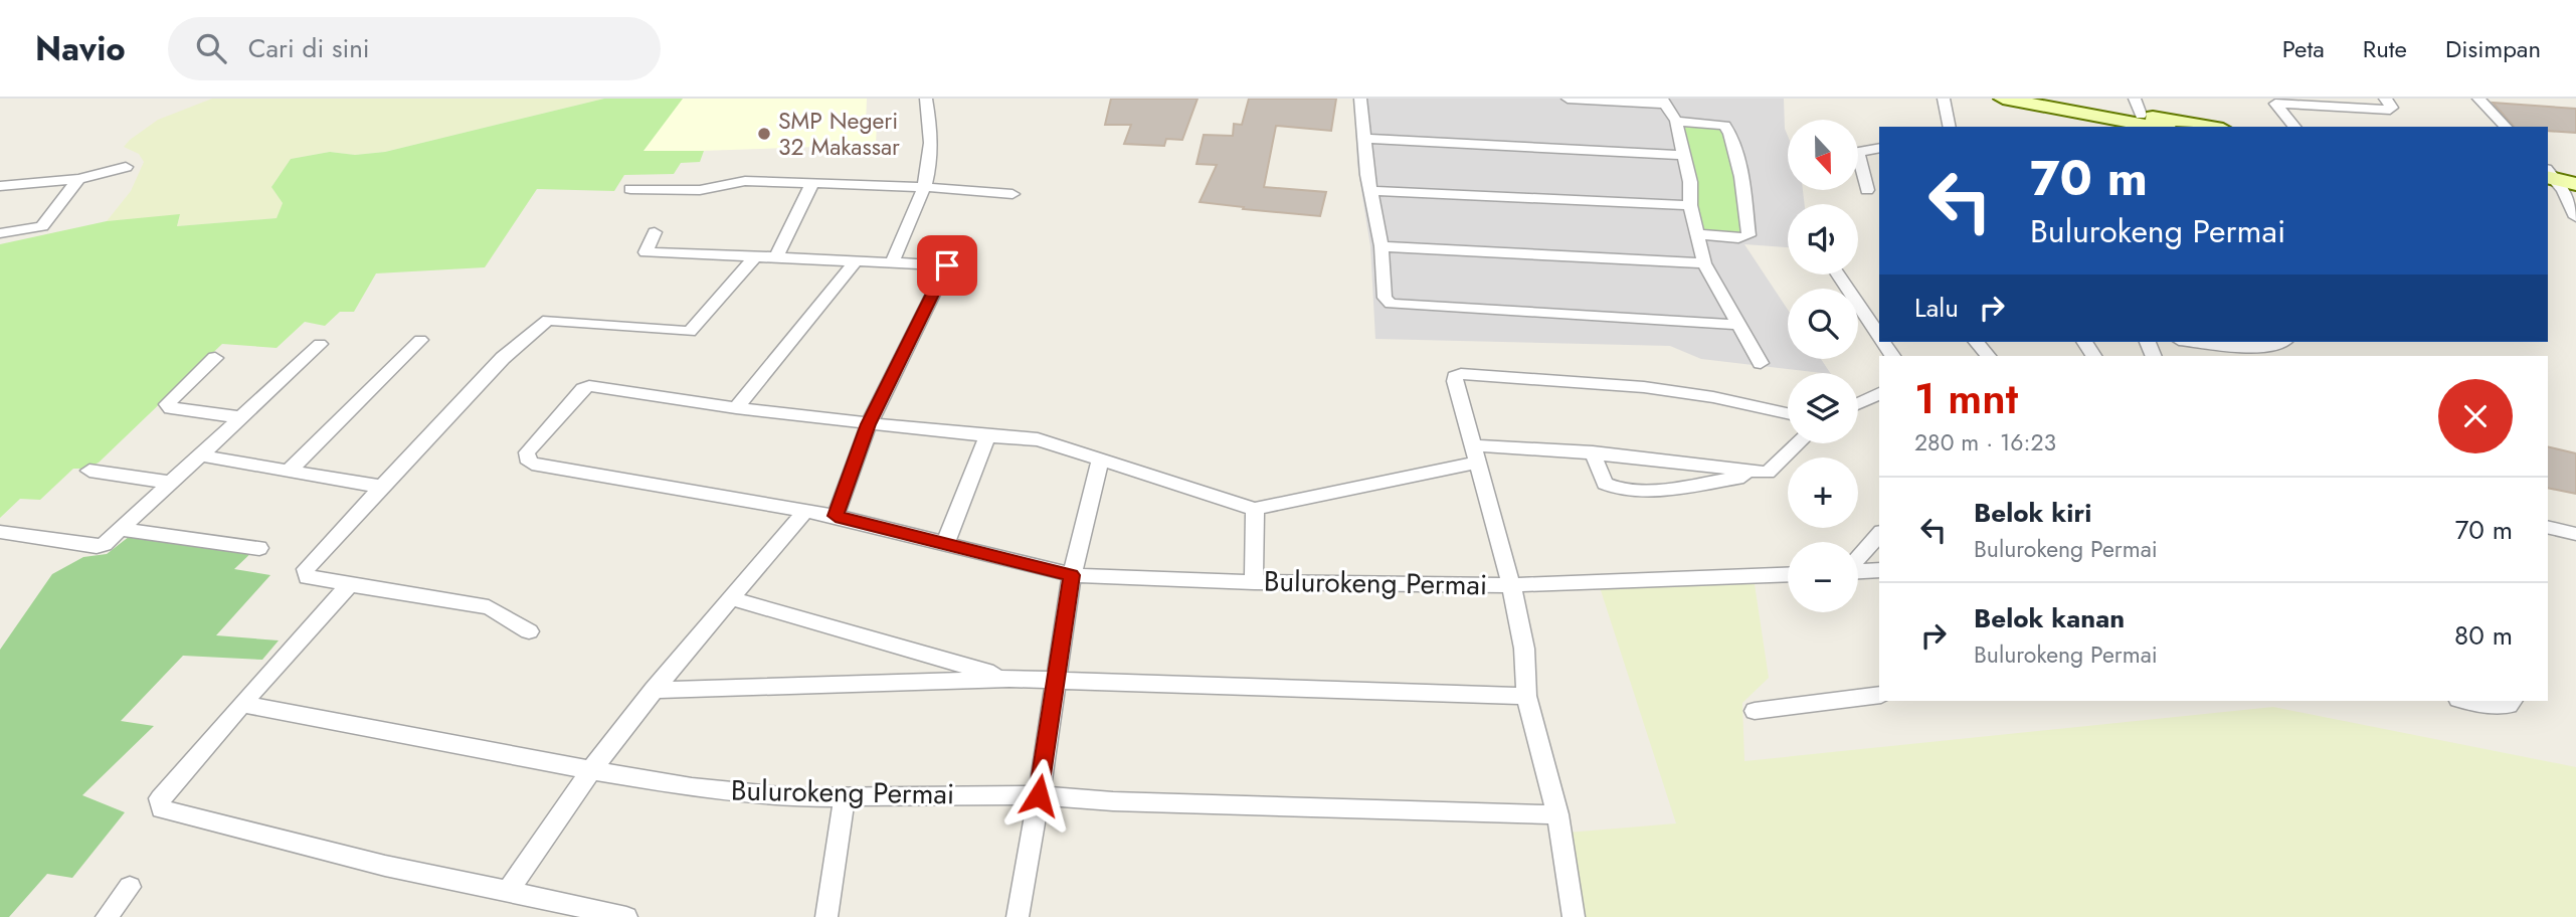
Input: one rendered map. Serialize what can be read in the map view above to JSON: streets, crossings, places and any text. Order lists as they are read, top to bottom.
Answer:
{
  "streets": {
    "street": ["Bulurokeng Permai"]
  },
  "places": ["SMP Negeri 32 Makassar"],
  "north": "bottom",
  "page": {
    "header": "Navio",
    "search": "Cari di sini",
    "nav": ["Peta", "Rute", "Disimpan"],
    "map_buttons": ["+", "−"],
    "turn": ["70 m", "Bulurokeng Permai"],
    "then": "Lalu",
    "heading": ["1 mnt", "280 m · 16:23"],
    "list": [
      {
        "name": "Belok kiri",
        "note": "Bulurokeng Permai",
        "value": "70 m"
      },
      {
        "name": "Belok kanan",
        "note": "Bulurokeng Permai",
        "value": "80 m"
      }
    ]
  }
}
